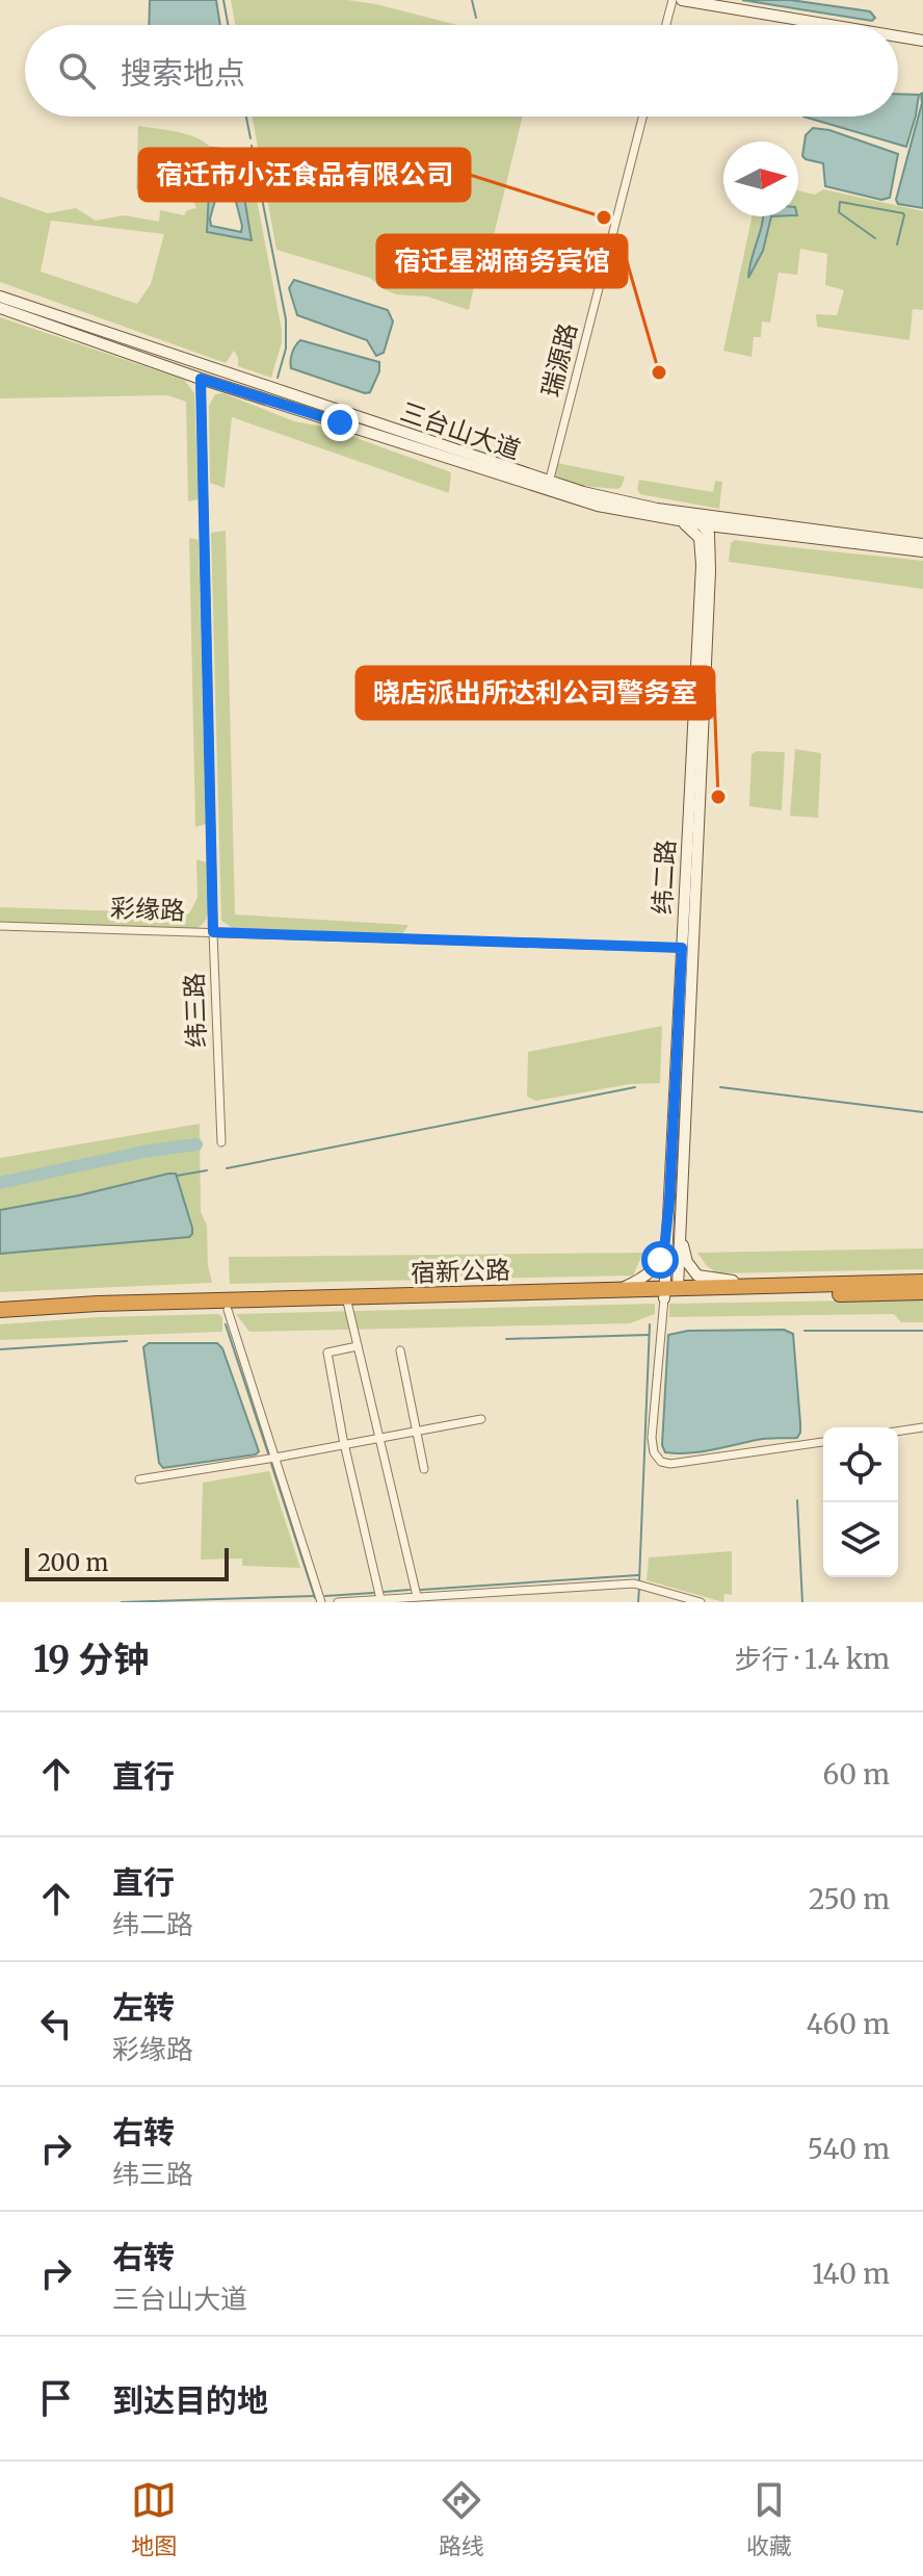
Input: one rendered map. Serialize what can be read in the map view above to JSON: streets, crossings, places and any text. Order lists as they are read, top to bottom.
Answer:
{
  "streets": {
    "highway": ["宿新公路"],
    "street": [
      "瑞源路",
      "三台山大道",
      "纬二路",
      "彩缘路",
      "纬三路"
    ]
  },
  "crossings": [
    ["瑞源路", "三台山大道"],
    ["三台山大道", "纬二路"],
    ["三台山大道", "纬三路"],
    ["纬二路", "彩缘路"],
    ["纬二路", "宿新公路"],
    ["彩缘路", "纬三路"]
  ],
  "places": ["宿迁市小汪食品有限公司", "宿迁星湖商务宾馆", "晓店派出所达利公司警务室"],
  "scale_bar": "200 m",
  "north": "right",
  "page": {
    "search": "搜索地点",
    "scale": "200 m",
    "heading": ["19 分钟", "步行 · 1.4 km"],
    "list": [
      ["直行", "60 m"],
      ["直行", "纬二路", "250 m"],
      ["左转", "彩缘路", "460 m"],
      ["右转", "纬三路", "540 m"],
      ["右转", "三台山大道", "140 m"],
      "到达目的地"
    ],
    "nav": ["地图", "路线", "收藏"]
  }
}
